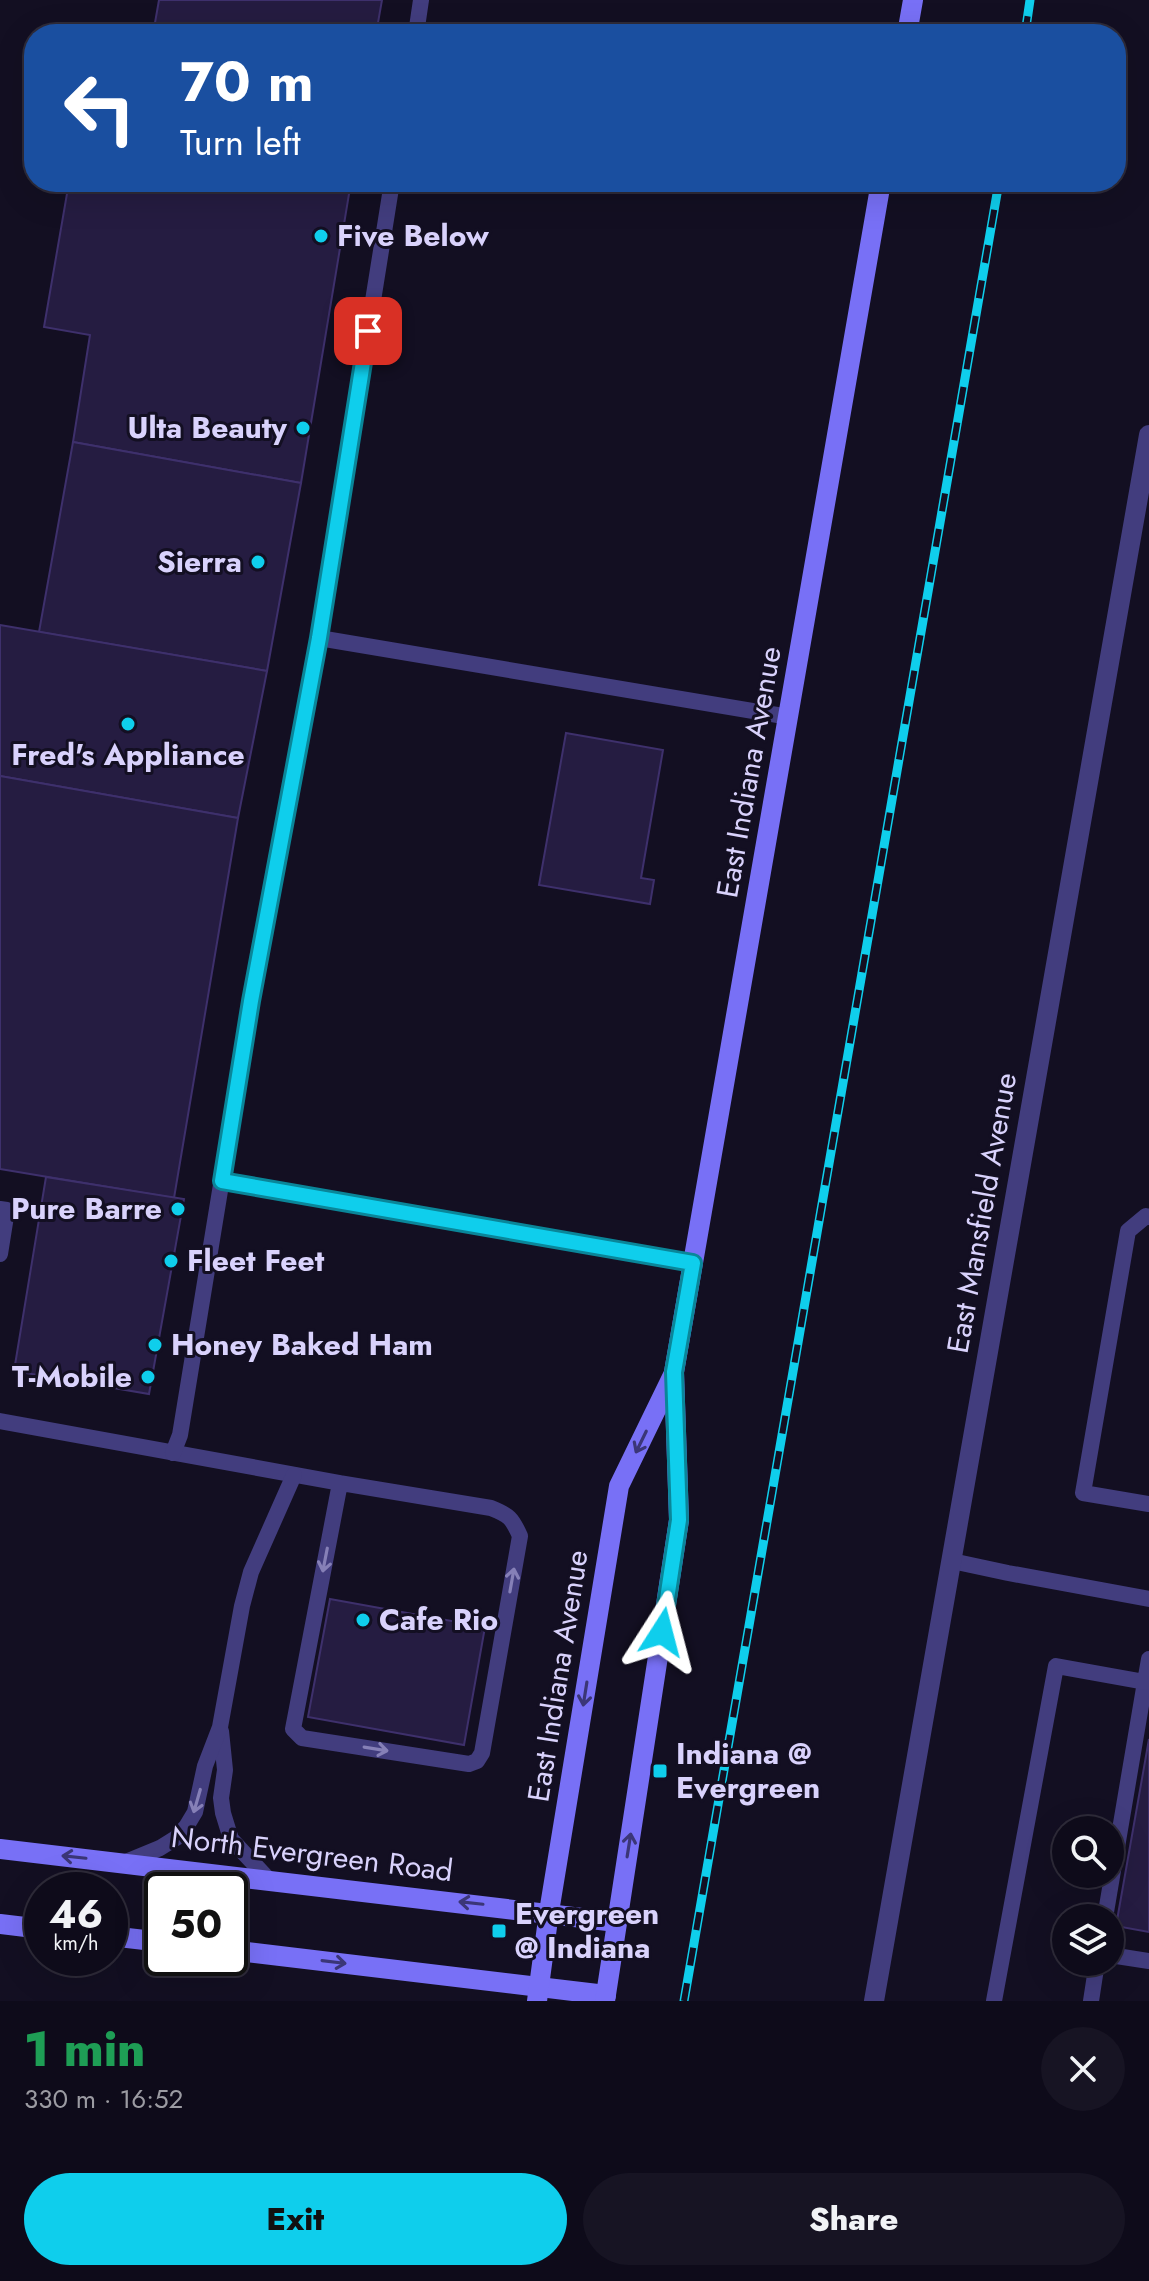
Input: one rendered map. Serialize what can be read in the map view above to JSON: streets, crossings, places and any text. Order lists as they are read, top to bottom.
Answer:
{
  "streets": {
    "main road": ["East Indiana Avenue", "North Evergreen Road"],
    "street": ["East Mansfield Avenue"]
  },
  "crossings": [
    ["East Indiana Avenue", "North Evergreen Road"]
  ],
  "places": {
    "other": [
      "Five Below",
      "Ulta Beauty",
      "Sierra",
      "Fred's Appliance",
      "Pure Barre",
      "Fleet Feet",
      "Honey Baked Ham",
      "T-Mobile",
      "Cafe Rio"
    ],
    "transit": ["Indiana @ Evergreen", "Evergreen @ Indiana"]
  },
  "page": {
    "turn": ["70 m", "Turn left"],
    "speed": "46 km/h",
    "limit": "50",
    "heading": ["1 min", "330 m · 16:52"],
    "buttons": ["Exit", "Share"]
  }
}
